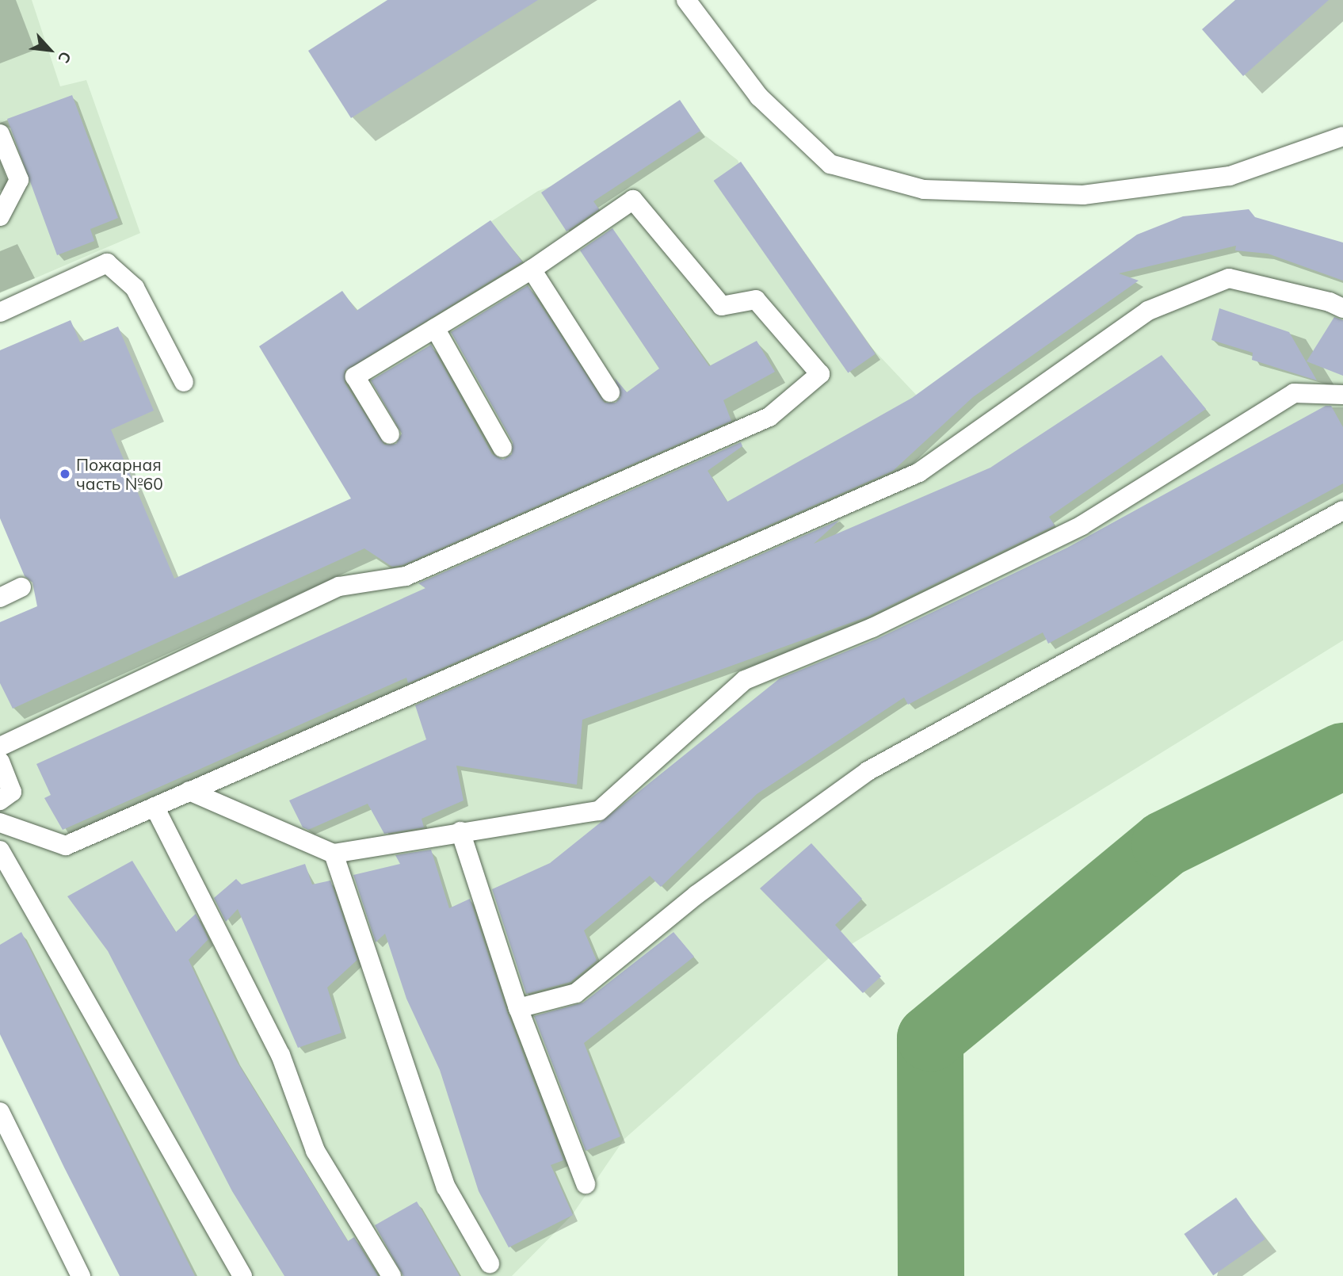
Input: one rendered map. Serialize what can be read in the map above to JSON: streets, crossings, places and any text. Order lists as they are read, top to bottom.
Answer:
{
  "places": ["Пожарная часть №60"],
  "north": "bottom right"
}
